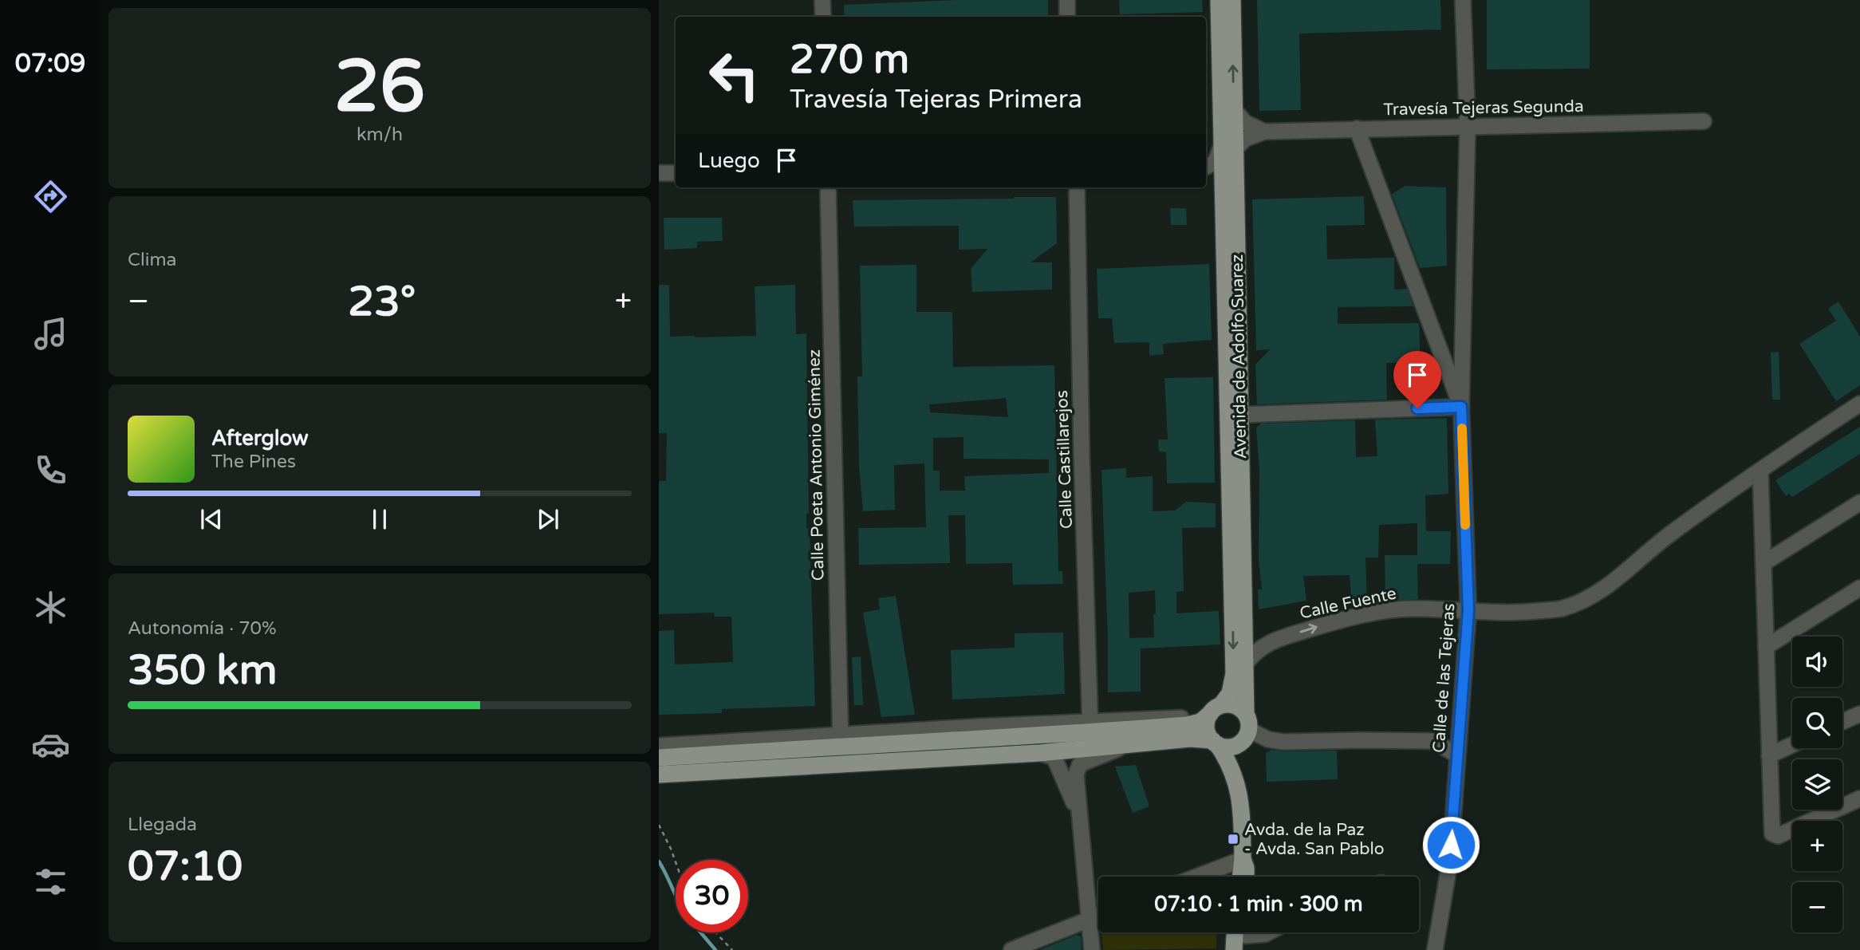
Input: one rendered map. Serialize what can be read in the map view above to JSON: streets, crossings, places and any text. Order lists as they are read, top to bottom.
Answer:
{
  "streets": {
    "main road": ["Avenida de Adolfo Suarez"],
    "street": [
      "Travesía Tejeras Segunda",
      "Calle Castillarejos",
      "Calle Poeta Antonio Giménez",
      "Calle Fuente",
      "Calle de las Tejeras"
    ]
  },
  "crossings": [
    ["Travesía Tejeras Segunda", "Calle de las Tejeras"],
    ["Avenida de Adolfo Suarez", "Calle Fuente"],
    ["Calle Fuente", "Calle de las Tejeras"]
  ],
  "places": {
    "transit": ["Avda. de la Paz - Avda. San Pablo"]
  },
  "page": {
    "tabs": "07:09",
    "tile": [
      ["26", "km/h"],
      "Clima",
      ["Autonomía · 70%", "350 km"],
      ["Llegada", "07:10"]
    ],
    "turn": ["270 m", "Travesía Tejeras Primera"],
    "then": "Luego",
    "heat": ["−", "23°", "+"],
    "song": ["Afterglow", "The Pines"],
    "map_buttons": ["+", "−"],
    "limit": "30",
    "trip": "07:10 · 1 min · 300 m"
  }
}
